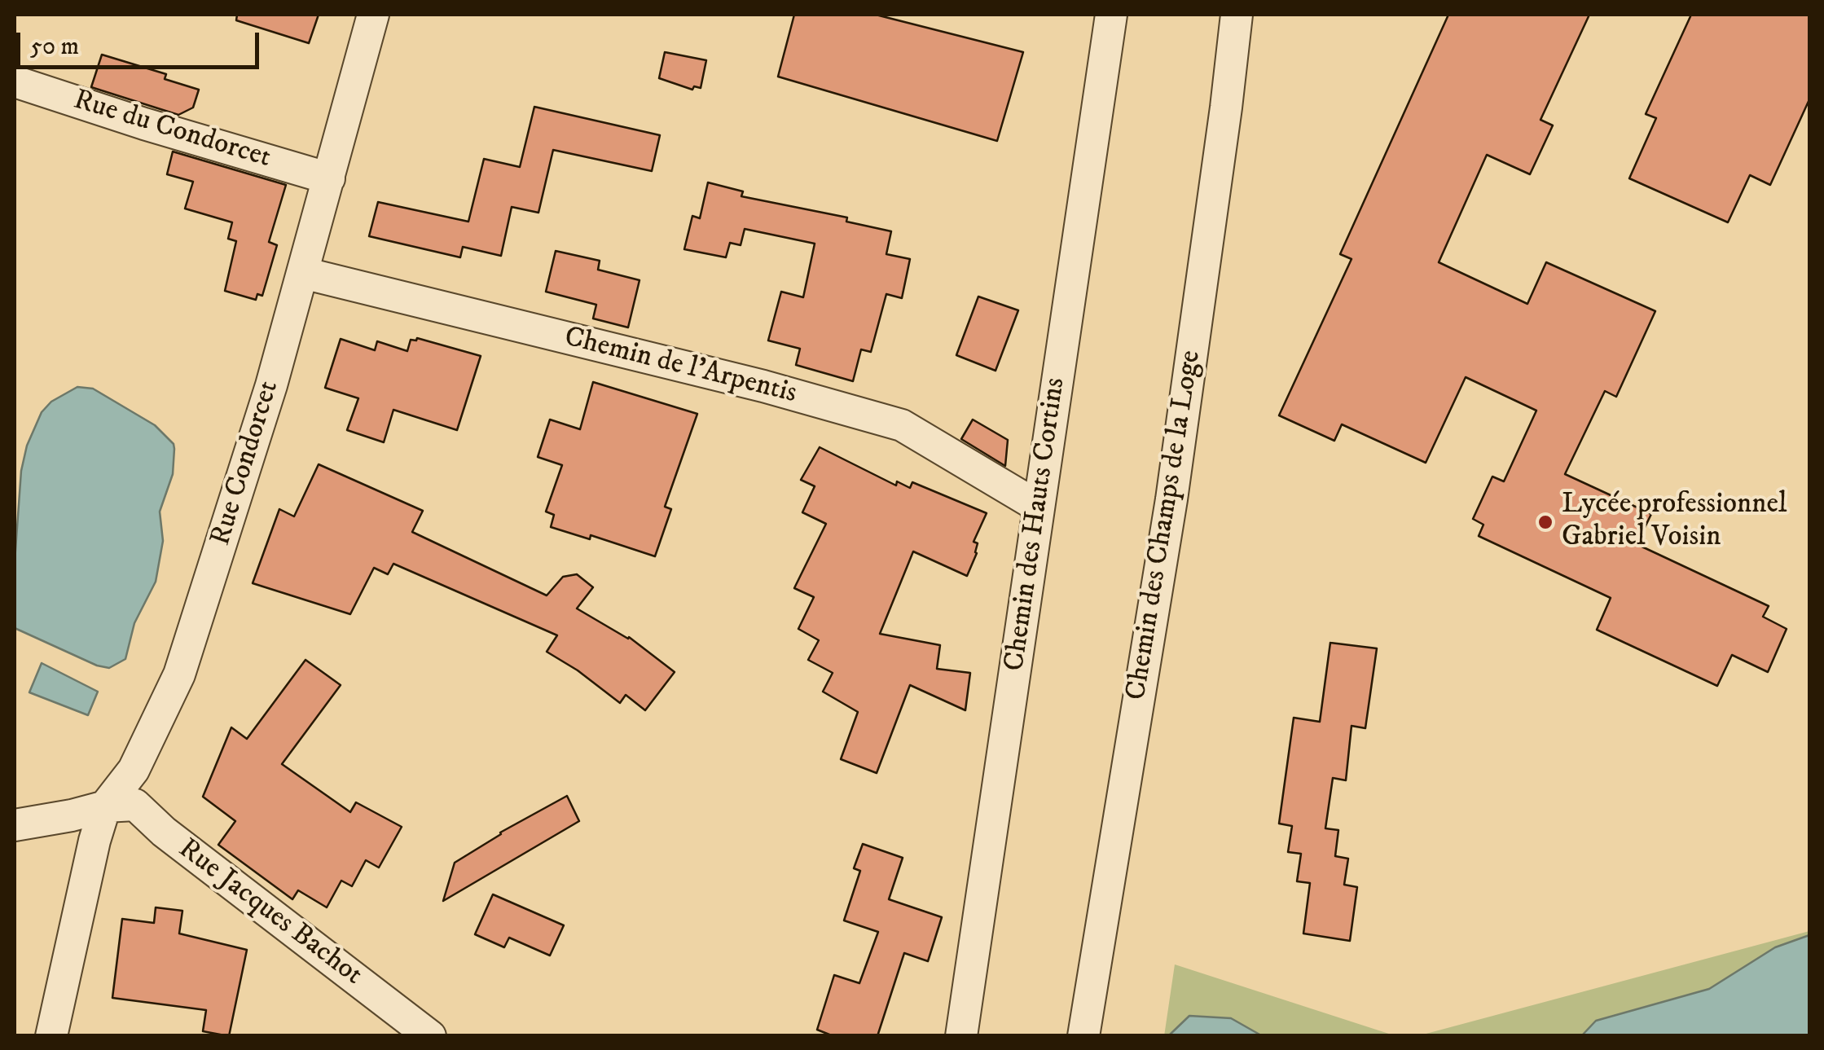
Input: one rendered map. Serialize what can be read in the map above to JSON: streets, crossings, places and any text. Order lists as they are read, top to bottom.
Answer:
{
  "streets": {
    "street": [
      "Rue du Condorcet",
      "Chemin de l'Arpentis",
      "Rue Condorcet",
      "Chemin des Hauts Cortins",
      "Chemin des Champs de la Loge",
      "Rue Jacques Bachot"
    ]
  },
  "crossings": [
    ["Rue du Condorcet", "Rue Condorcet"],
    ["Chemin de l'Arpentis", "Rue Condorcet"],
    ["Chemin de l'Arpentis", "Chemin des Hauts Cortins"],
    ["Rue Condorcet", "Rue Jacques Bachot"]
  ],
  "places": ["Lycée professionnel Gabriel Voisin"],
  "scale_bar": "50 m"
}
